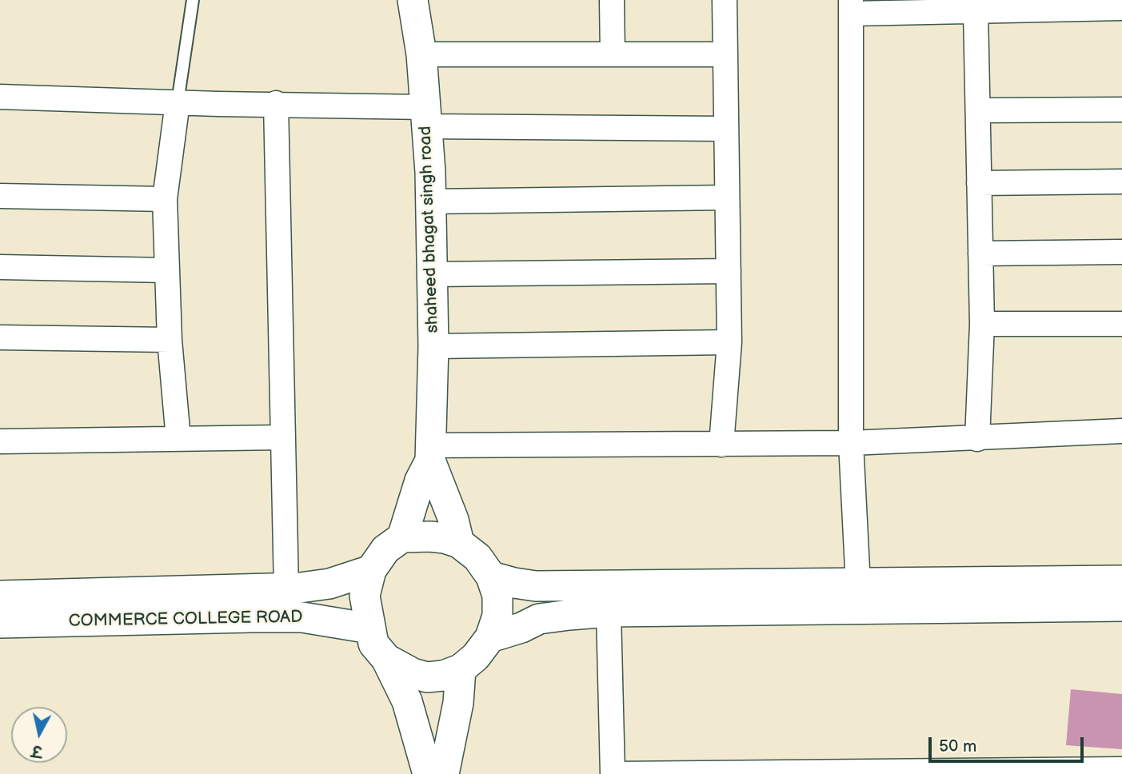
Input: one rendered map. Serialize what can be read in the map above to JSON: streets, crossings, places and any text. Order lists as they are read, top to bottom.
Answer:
{
  "streets": {
    "street": ["shaheed bhagat singh road", "COMMERCE COLLEGE ROAD"]
  },
  "scale_bar": "50 m",
  "north": "bottom"
}
